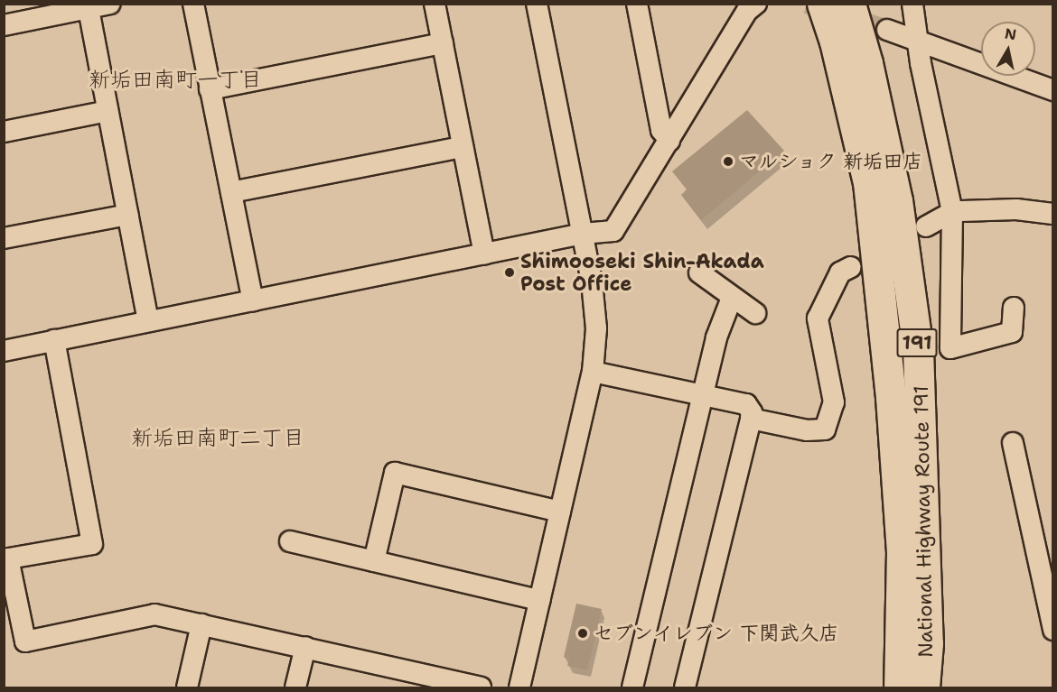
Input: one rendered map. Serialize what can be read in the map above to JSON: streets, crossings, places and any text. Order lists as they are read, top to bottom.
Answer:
{
  "streets": {
    "highway": ["191", "National Highway Route 191"]
  },
  "districts": ["新垢田南町一丁目", "新垢田南町二丁目"],
  "places": ["マルショク 新垢田店", "Shimooseki Shin-Akada Post Office", "セブンイレブン 下関武久店"],
  "north": "top"
}
